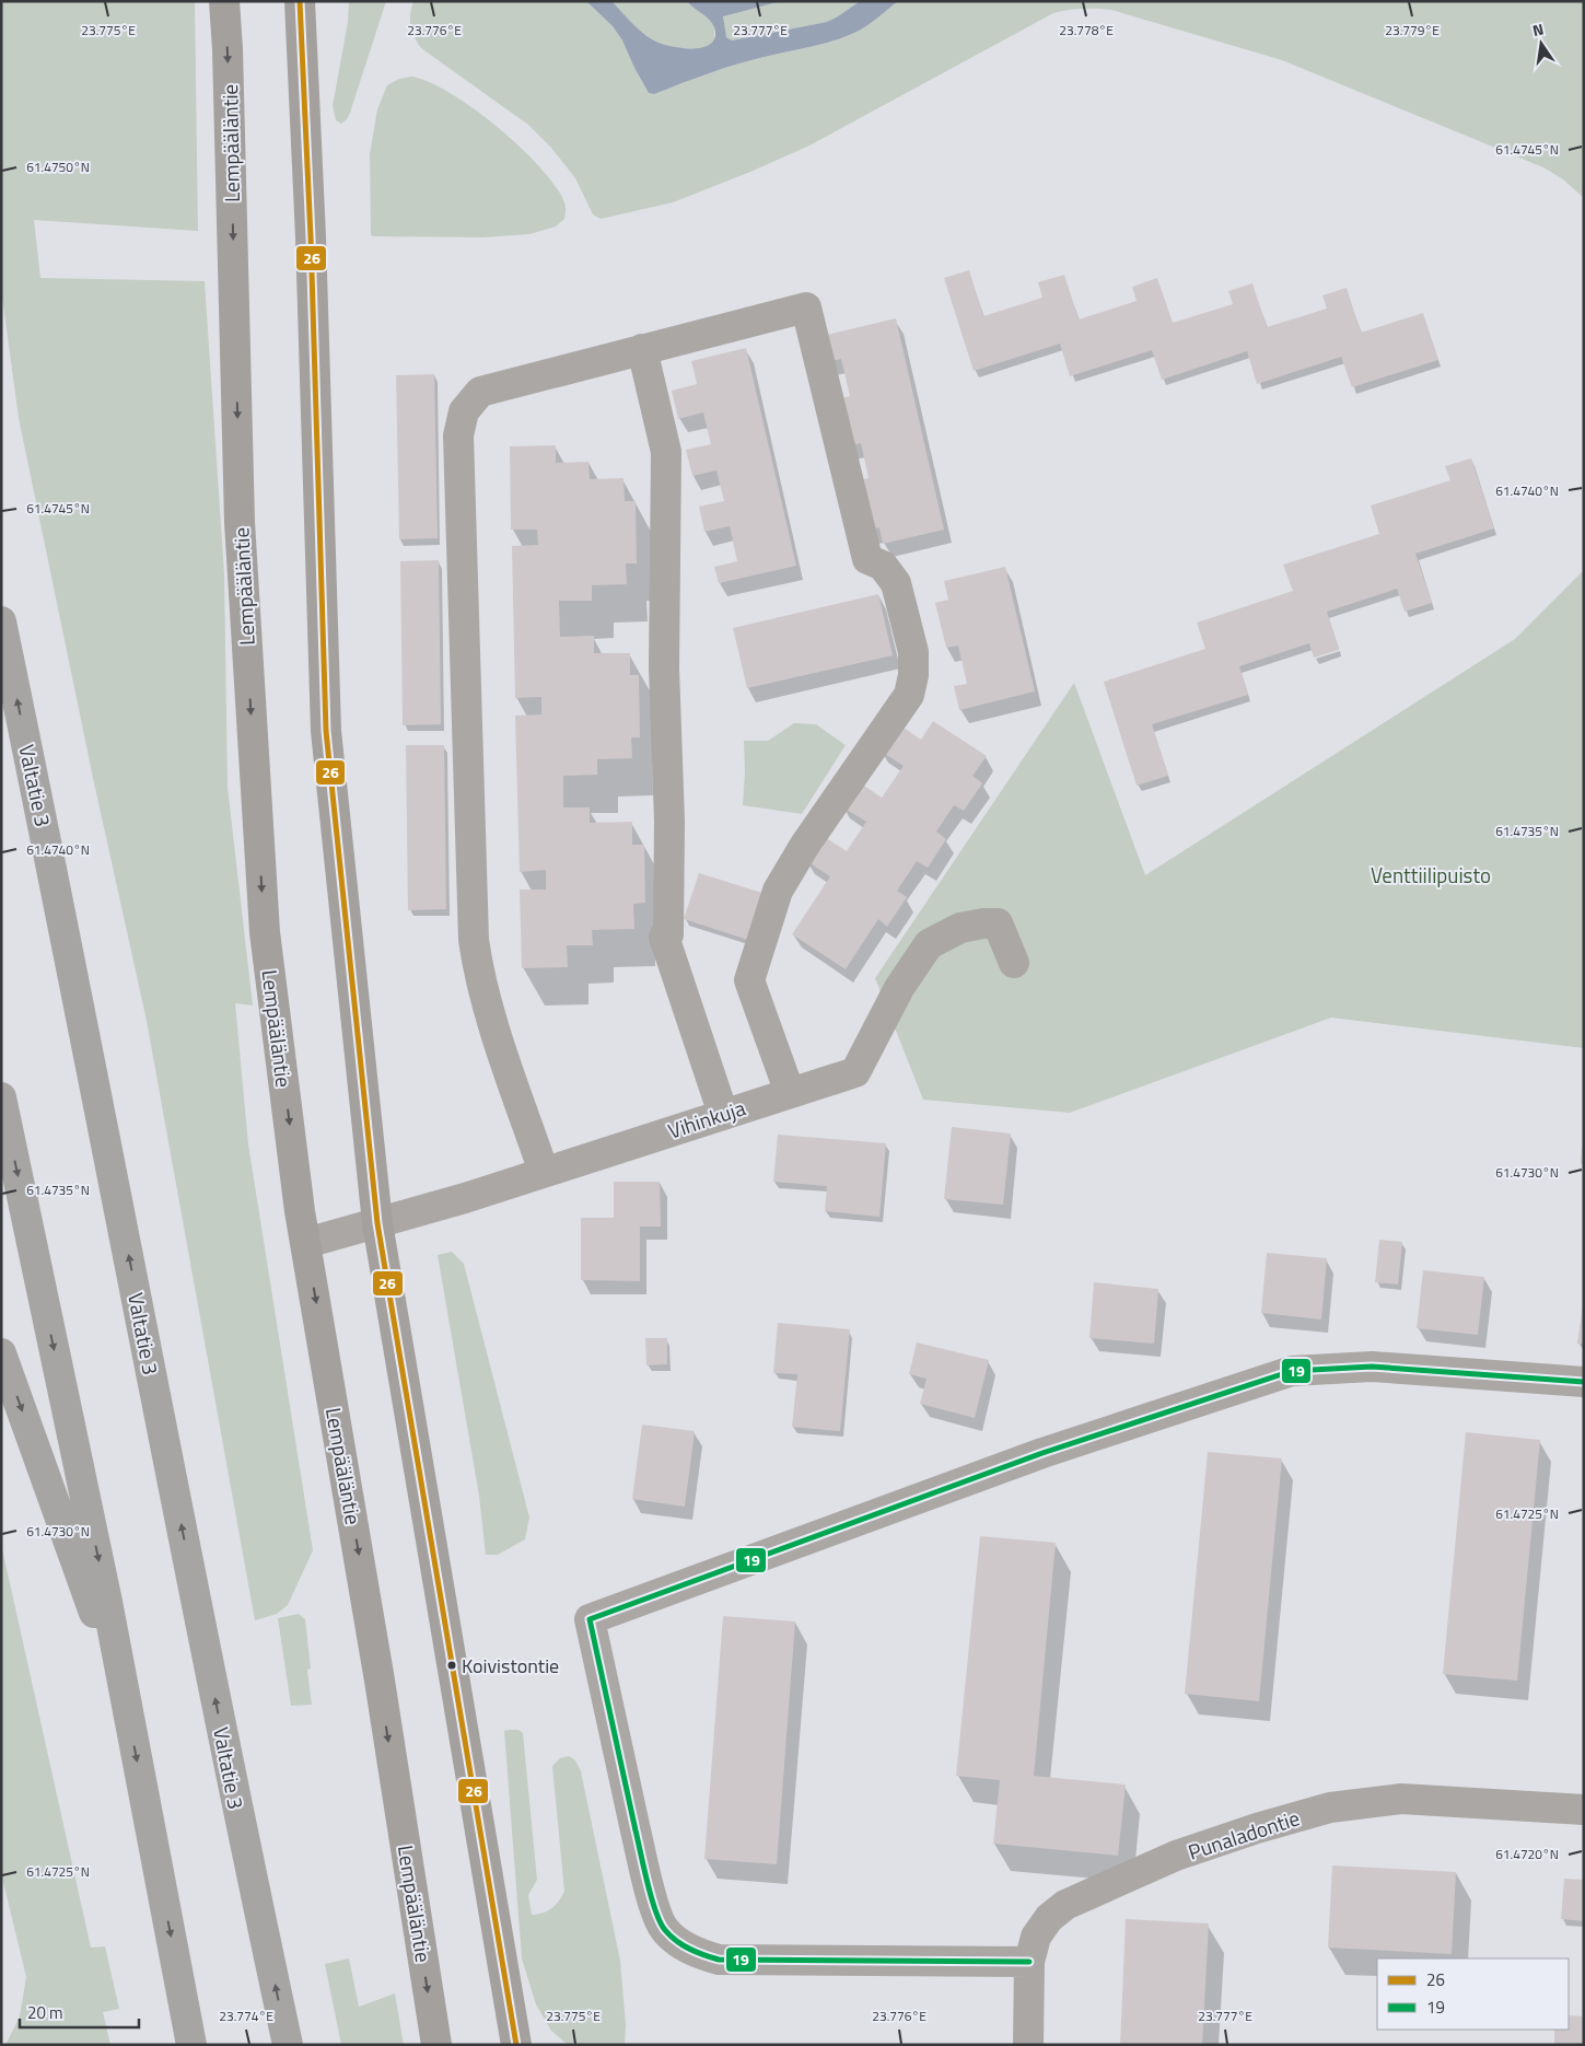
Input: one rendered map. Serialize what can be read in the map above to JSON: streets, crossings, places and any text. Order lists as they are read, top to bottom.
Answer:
{
  "streets": {
    "highway": ["Valtatie 3"],
    "main road": ["Lempääläntie"],
    "street": ["Vihinkuja", "Punaladontie"]
  },
  "crossings": [
    ["Lempääläntie", "Vihinkuja"]
  ],
  "parks": ["Venttiilipuisto"],
  "places": ["Koivistontie"],
  "lines": ["transit line 26", "transit line 19"],
  "legend": ["26", "19"],
  "scale_bar": "20 m",
  "north": "top",
  "coordinates": [
    "23.775°E",
    "23.776°E",
    "23.777°E",
    "23.778°E",
    "23.779°E",
    "61.4745°N",
    "61.4750°N",
    "61.4740°N",
    "61.4735°N",
    "61.4730°N",
    "61.4725°N",
    "61.4720°N",
    "23.774°E"
  ]
}
